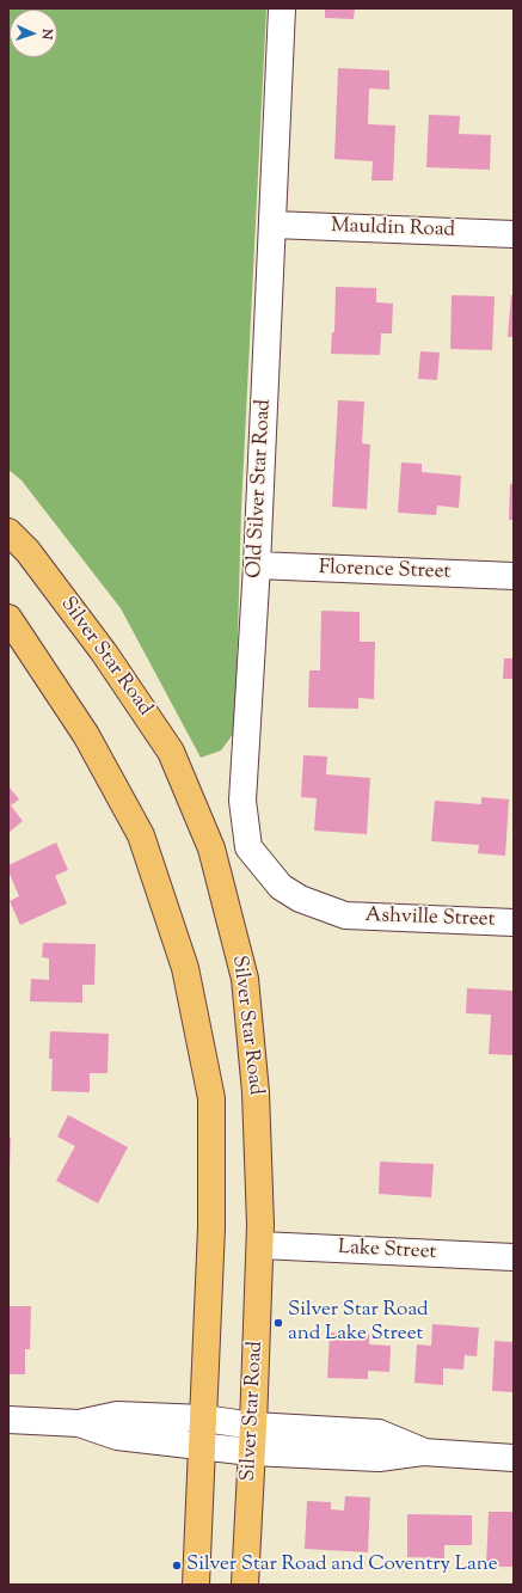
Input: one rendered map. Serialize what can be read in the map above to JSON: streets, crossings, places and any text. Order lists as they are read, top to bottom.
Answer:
{
  "streets": {
    "main road": ["Silver Star Road"],
    "street": [
      "Mauldin Road",
      "Old Silver Star Road",
      "Florence Street",
      "Ashville Street",
      "Lake Street"
    ]
  },
  "crossings": [
    ["Mauldin Road", "Old Silver Star Road"],
    ["Old Silver Star Road", "Florence Street"],
    ["Old Silver Star Road", "Ashville Street"],
    ["Silver Star Road", "Lake Street"]
  ],
  "places": ["Silver Star Road and Lake Street", "Silver Star Road and Coventry Lane"],
  "north": "right"
}
